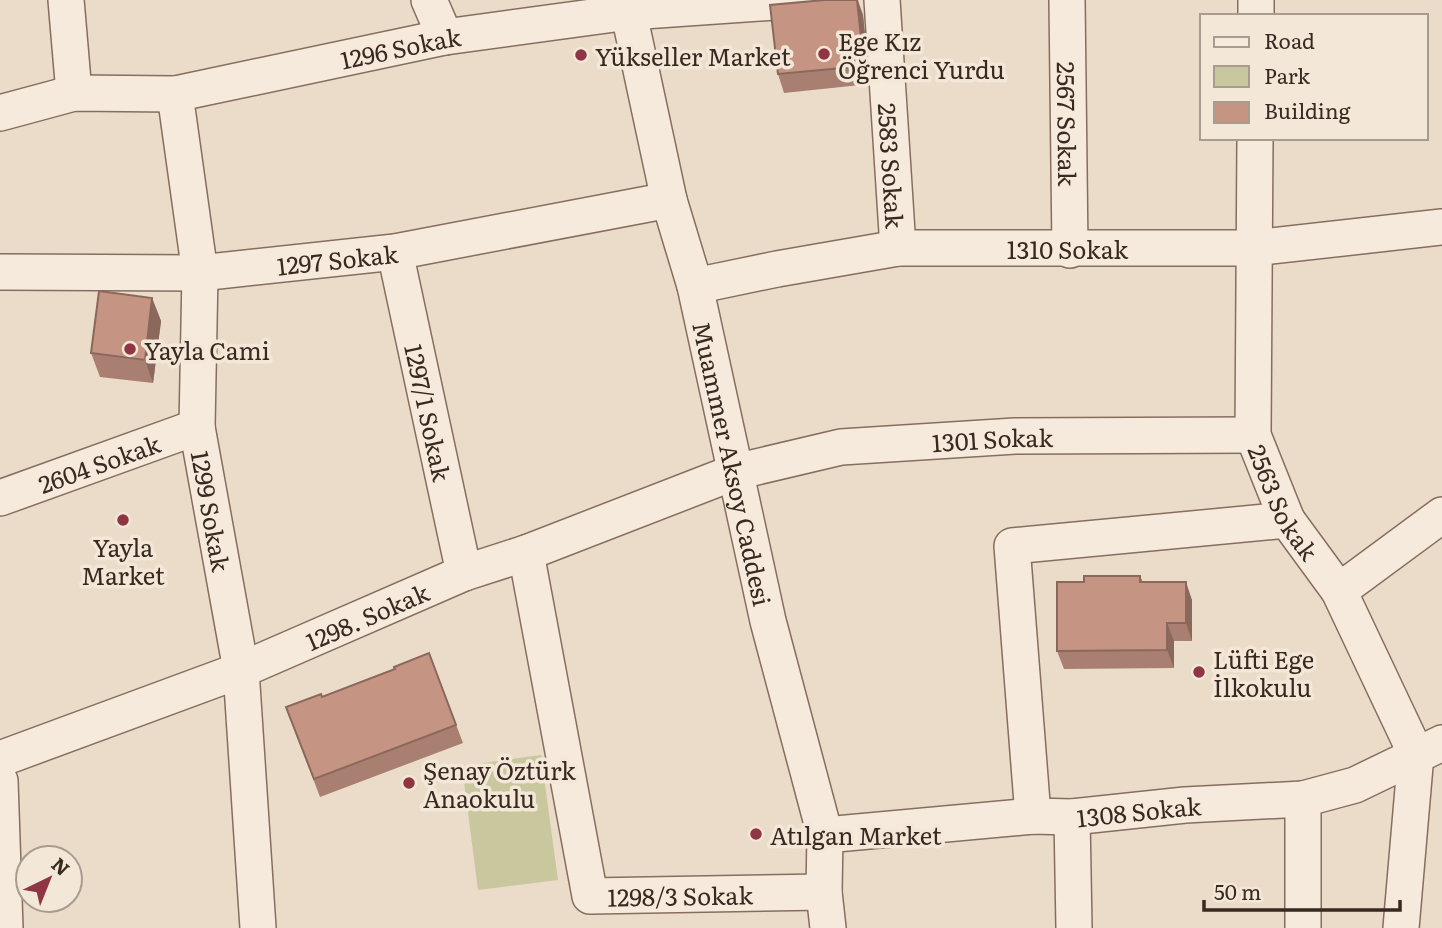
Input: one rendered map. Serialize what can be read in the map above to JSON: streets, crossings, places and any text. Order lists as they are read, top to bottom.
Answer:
{
  "streets": {
    "street": [
      "1296 Sokak",
      "2567 Sokak",
      "2583 Sokak",
      "1310 Sokak",
      "1297 Sokak",
      "1297/1 Sokak",
      "1301 Sokak",
      "2604 Sokak",
      "Muammer Aksoy Caddesi",
      "2563 Sokak",
      "1299 Sokak",
      "1298. Sokak",
      "1308 Sokak",
      "1298/3 Sokak"
    ]
  },
  "crossings": [
    ["1296 Sokak", "Muammer Aksoy Caddesi"],
    ["1296 Sokak", "1299 Sokak"],
    ["2567 Sokak", "1310 Sokak"],
    ["2583 Sokak", "1310 Sokak"],
    ["1310 Sokak", "Muammer Aksoy Caddesi"],
    ["1310 Sokak", "2563 Sokak"],
    ["1297 Sokak", "1297/1 Sokak"],
    ["1297 Sokak", "Muammer Aksoy Caddesi"],
    ["1297 Sokak", "1299 Sokak"],
    ["1297/1 Sokak", "1298. Sokak"],
    ["1301 Sokak", "Muammer Aksoy Caddesi"],
    ["1301 Sokak", "2563 Sokak"],
    ["1301 Sokak", "1298. Sokak"],
    ["2604 Sokak", "1299 Sokak"],
    ["Muammer Aksoy Caddesi", "1298. Sokak"],
    ["Muammer Aksoy Caddesi", "1308 Sokak"],
    ["Muammer Aksoy Caddesi", "1298/3 Sokak"],
    ["2563 Sokak", "1308 Sokak"],
    ["1299 Sokak", "1298. Sokak"],
    ["1298. Sokak", "1298/3 Sokak"]
  ],
  "places": [
    "Ege Kız Öğrenci Yurdu",
    "Yükseller Market",
    "Yayla Cami",
    "Yayla Market",
    "Lüfti Ege İlkokulu",
    "Şenay Öztürk Anaokulu",
    "Atılgan Market"
  ],
  "legend": ["Road", "Park", "Building"],
  "scale_bar": "50 m",
  "north": "top right"
}
